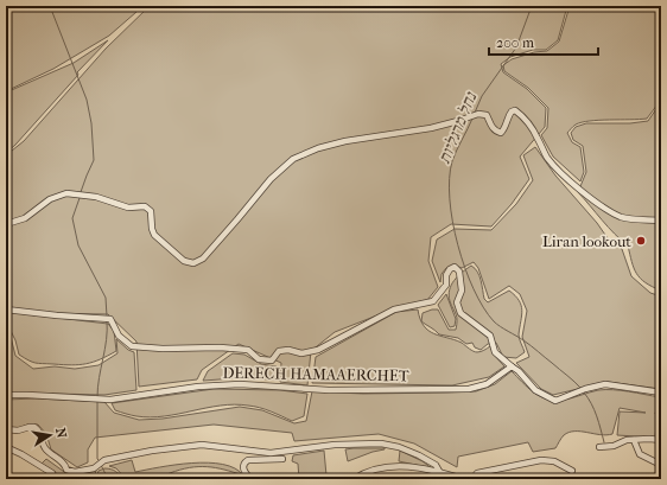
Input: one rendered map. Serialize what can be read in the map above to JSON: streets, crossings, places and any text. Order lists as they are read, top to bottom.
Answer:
{
  "streets": {
    "street": ["DERECH HAMAAERCHET"]
  },
  "water": ["נחל מרגליות"],
  "places": ["Liran lookout"],
  "scale_bar": "200 m",
  "north": "right"
}
